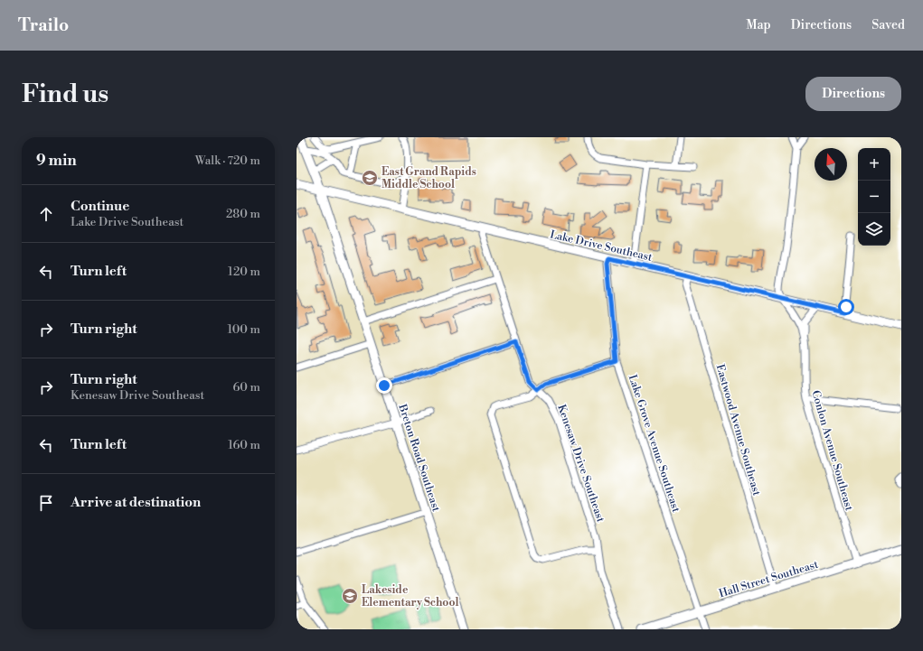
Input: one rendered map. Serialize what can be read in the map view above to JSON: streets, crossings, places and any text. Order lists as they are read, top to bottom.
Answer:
{
  "streets": {
    "main road": ["Lake Drive Southeast", "Breton Road Southeast", "Hall Street Southeast"],
    "street": [
      "Eastwood Avenue Southeast",
      "Lake Grove Avenue Southeast",
      "Conlon Avenue Southeast",
      "Kenesaw Drive Southeast"
    ]
  },
  "crossings": [
    ["Lake Drive Southeast", "Eastwood Avenue Southeast"],
    ["Lake Drive Southeast", "Lake Grove Avenue Southeast"],
    ["Lake Drive Southeast", "Conlon Avenue Southeast"],
    ["Lake Drive Southeast", "Breton Road Southeast"],
    ["Lake Drive Southeast", "Kenesaw Drive Southeast"],
    ["Eastwood Avenue Southeast", "Hall Street Southeast"],
    ["Lake Grove Avenue Southeast", "Hall Street Southeast"],
    ["Conlon Avenue Southeast", "Hall Street Southeast"]
  ],
  "places": {
    "school or university": ["East Grand Rapids Middle School", "Lakeside Elementary School"]
  },
  "north": "top",
  "page": {
    "header": "Trailo",
    "nav": ["Map", "Directions", "Saved"],
    "buttons": "Directions",
    "title": "Find us",
    "heading": ["9 min", "Walk · 720 m"],
    "map_buttons": ["+", "−"],
    "list": [
      ["Continue", "Lake Drive Southeast", "280 m"],
      ["Turn left", "120 m"],
      ["Turn right", "100 m"],
      ["Turn right", "Kenesaw Drive Southeast", "60 m"],
      ["Turn left", "160 m"],
      "Arrive at destination"
    ]
  }
}
